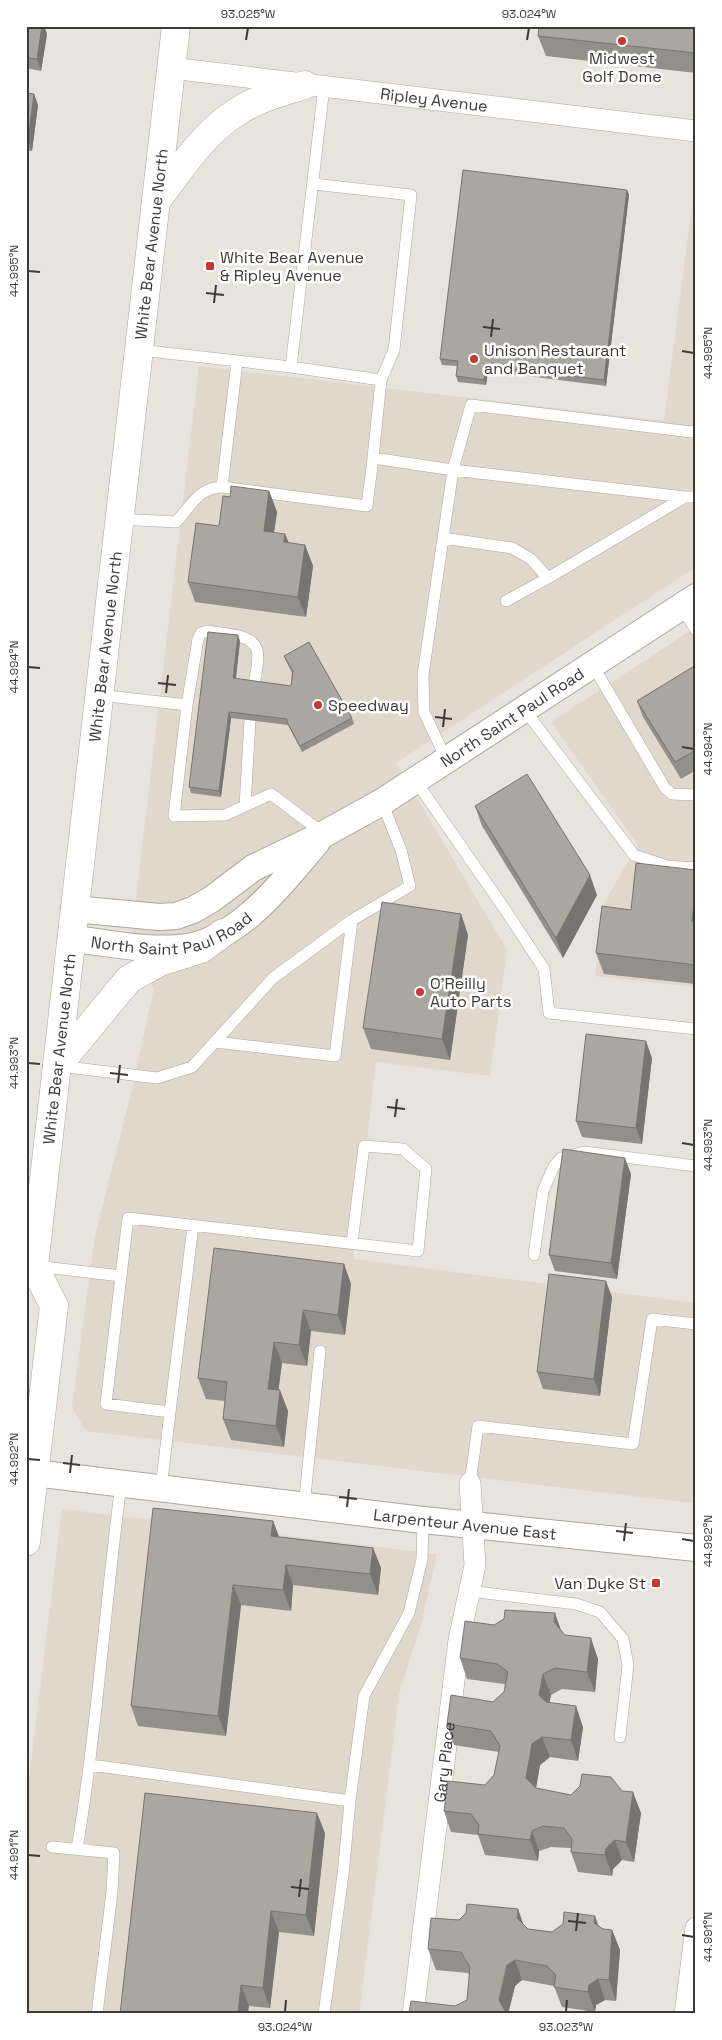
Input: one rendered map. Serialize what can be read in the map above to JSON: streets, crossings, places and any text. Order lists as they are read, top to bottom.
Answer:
{
  "streets": {
    "main road": ["White Bear Avenue North"],
    "street": [
      "Ripley Avenue",
      "North Saint Paul Road",
      "Larpenteur Avenue East",
      "Gary Place"
    ]
  },
  "crossings": [
    ["Ripley Avenue", "White Bear Avenue North"],
    ["White Bear Avenue North", "North Saint Paul Road"],
    ["Larpenteur Avenue East", "Gary Place"]
  ],
  "places": {
    "other": [
      "Midwest Golf Dome",
      "Unison Restaurant and Banquet",
      "Speedway",
      "O'Reilly Auto Parts"
    ],
    "transit": ["White Bear Avenue & Ripley Avenue", "Van Dyke St"]
  },
  "coordinates": [
    "93.025°W",
    "93.024°W",
    "44.995°N",
    "44.994°N",
    "44.993°N",
    "44.992°N",
    "44.991°N",
    "93.023°W"
  ]
}
